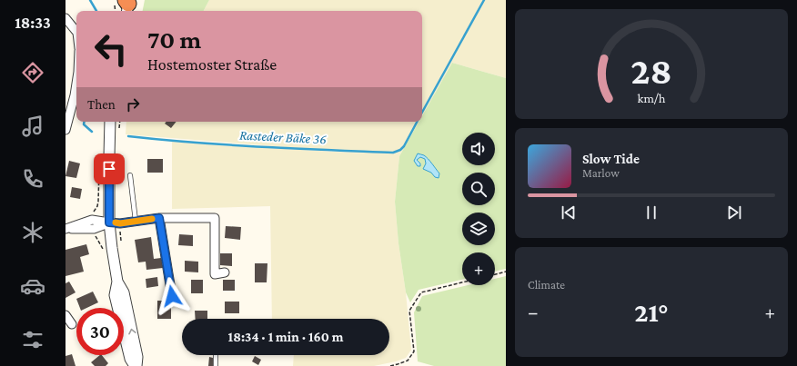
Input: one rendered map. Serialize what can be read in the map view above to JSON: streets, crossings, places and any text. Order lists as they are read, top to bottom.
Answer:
{
  "water": ["Rasteder Bäke 36"],
  "page": {
    "tabs": "18:33",
    "turn": ["70 m", "Hostemoster Straße"],
    "then": "Then",
    "map_buttons": "+",
    "song": ["Slow Tide", "Marlow"],
    "tile": "Climate",
    "heat": ["−", "21°", "+"],
    "limit": "30",
    "trip": "18:34 · 1 min · 160 m",
    "gauge": ["28", "km/h"]
  }
}
